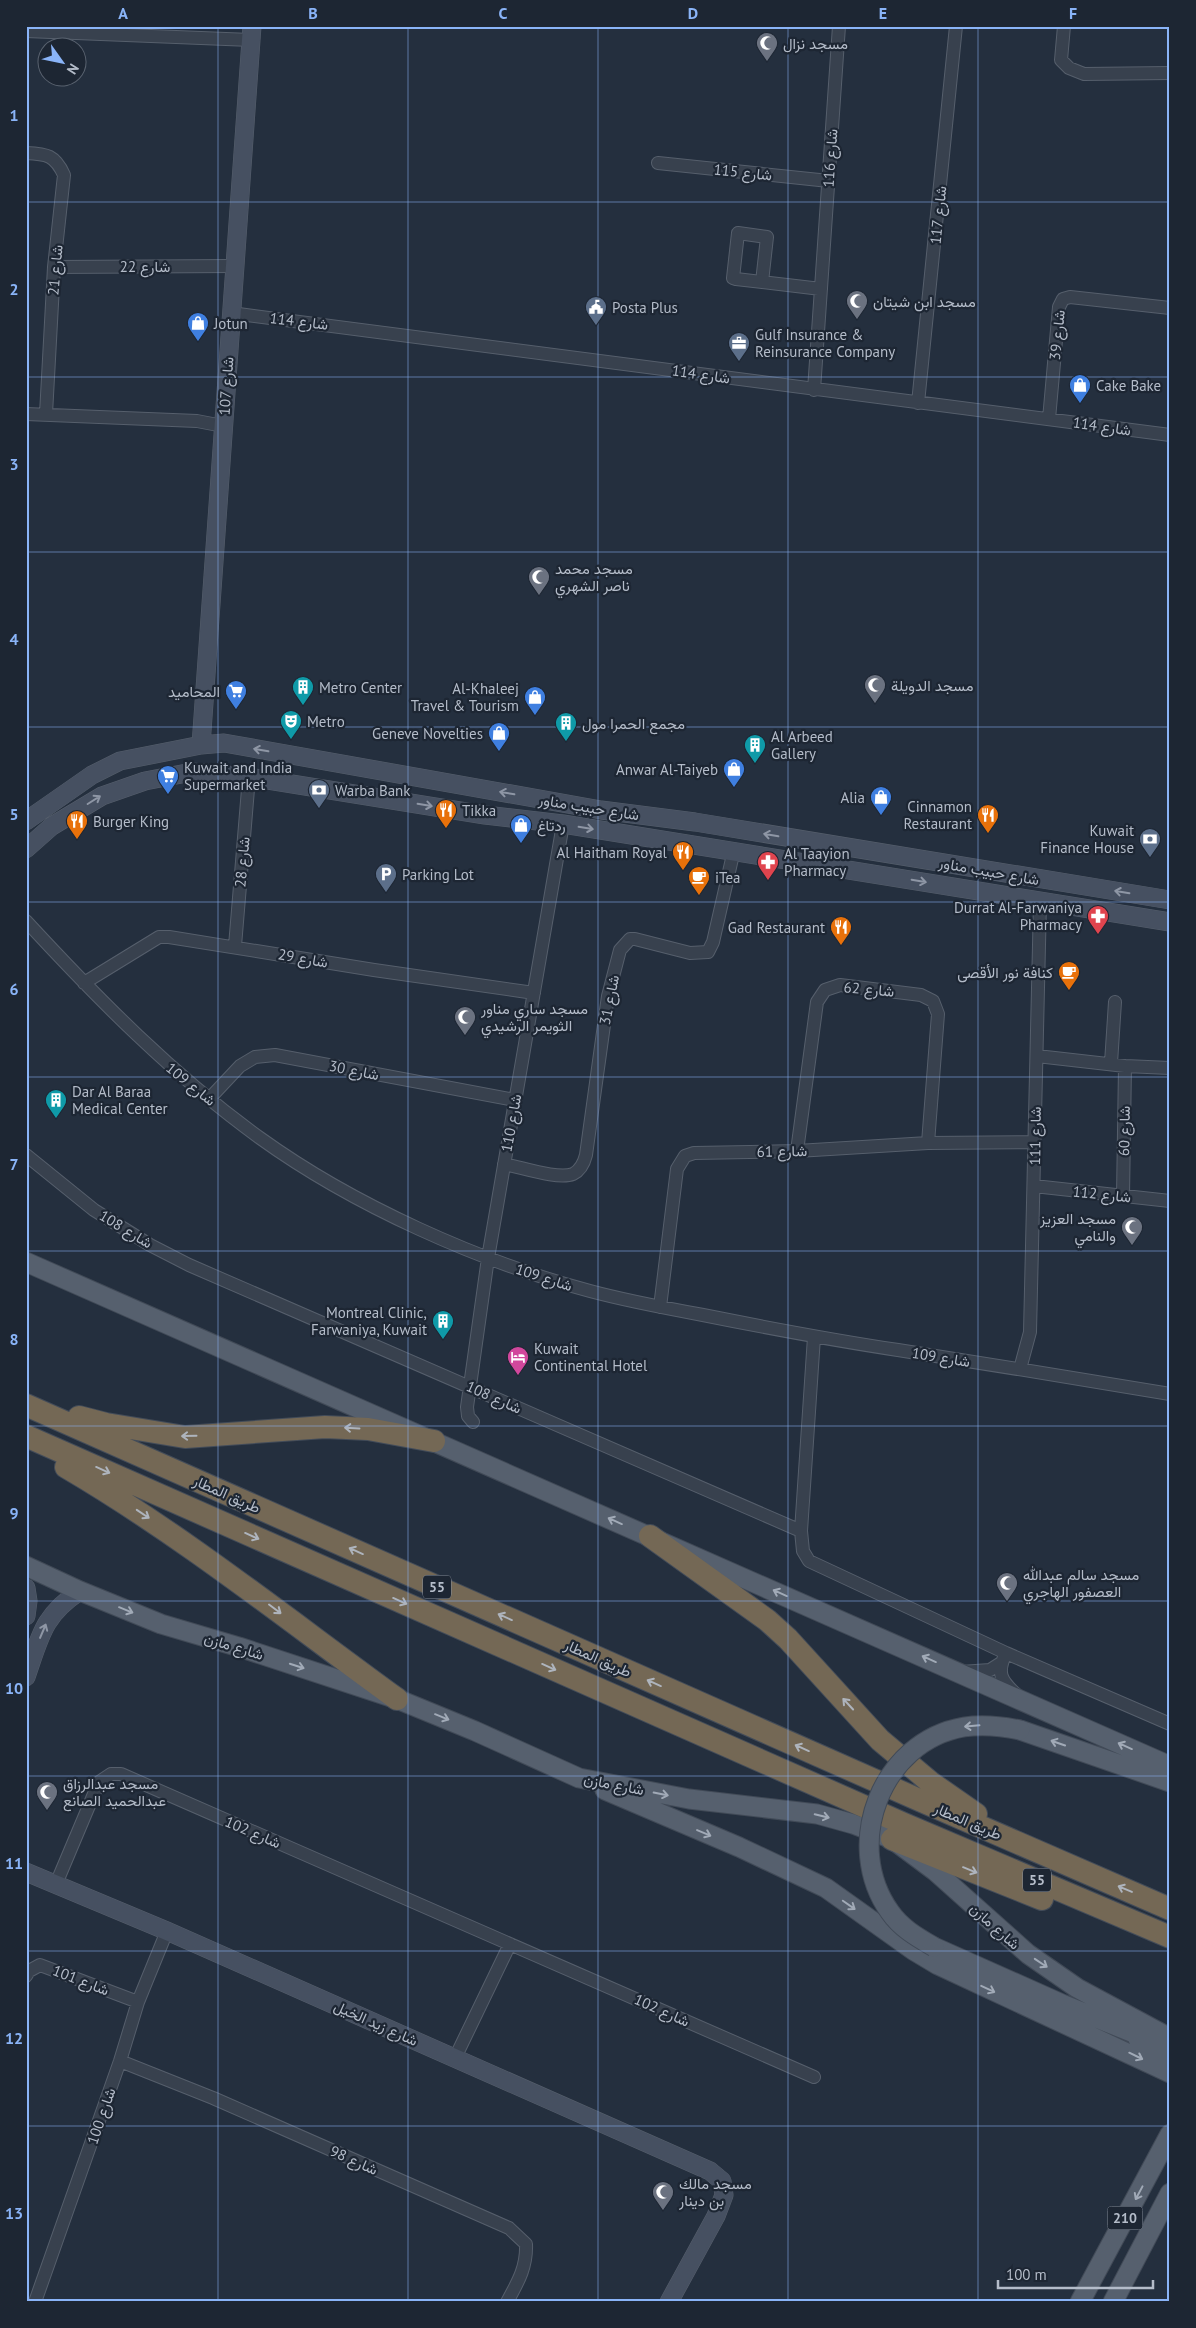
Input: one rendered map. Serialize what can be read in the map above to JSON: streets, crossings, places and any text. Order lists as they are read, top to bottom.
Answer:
{
  "streets": {
    "highway": ["طريق المطار", "55"],
    "main road": ["شارع مازن", "210"],
    "street": [
      "شارع 116",
      "شارع 115",
      "شارع 117",
      "شارع 22",
      "شارع 21",
      "شارع 114",
      "شارع 39",
      "شارع 107",
      "شارع حبيب مناور",
      "شارع 28",
      "شارع 29",
      "شارع 62",
      "شارع 31",
      "شارع 30",
      "شارع 109",
      "شارع 110",
      "شارع 60",
      "شارع 111",
      "شارع 61",
      "شارع 112",
      "شارع 108",
      "شارع 102",
      "شارع 101",
      "شارع زيد الخيل",
      "شارع 100",
      "شارع 98"
    ]
  },
  "crossings": [
    ["شارع 116", "شارع 115"],
    ["شارع 116", "شارع 114"],
    ["شارع 117", "شارع 114"],
    ["شارع 22", "شارع 21"],
    ["شارع 22", "شارع 107"],
    ["شارع 114", "شارع 39"],
    ["شارع 114", "شارع 107"],
    ["شارع 107", "شارع حبيب مناور"],
    ["شارع حبيب مناور", "شارع 28"],
    ["شارع حبيب مناور", "شارع 31"],
    ["شارع حبيب مناور", "شارع 110"],
    ["شارع حبيب مناور", "شارع 111"],
    ["شارع 28", "شارع 29"],
    ["شارع 29", "شارع 109"],
    ["شارع 29", "شارع 110"],
    ["شارع 62", "شارع 61"],
    ["شارع 31", "شارع 110"],
    ["شارع 30", "شارع 109"],
    ["شارع 30", "شارع 110"],
    ["شارع 109", "شارع 110"],
    ["شارع 109", "شارع 111"],
    ["شارع 109", "شارع 61"],
    ["شارع 110", "شارع 108"],
    ["شارع 60", "شارع 112"],
    ["شارع 111", "شارع 61"],
    ["شارع 111", "شارع 112"],
    ["شارع 102", "شارع زيد الخيل"],
    ["شارع 101", "شارع 100"],
    ["شارع زيد الخيل", "شارع 100"],
    ["شارع 100", "شارع 98"]
  ],
  "places": {
    "mosque": [
      "مسجد نزال",
      "مسجد ابن شيتان",
      "مسجد محمد ناصر الشهري",
      "مسجد الدويلة",
      "مسجد ساري مناور الثويمر الرشيدي",
      "مسجد العزيز والنامي",
      "مسجد سالم عبدالله العصفور الهاجري",
      "مسجد عبدالرزاق عبدالحميد الصانع",
      "مسجد مالك بن دينار"
    ],
    "public building": ["Posta Plus"],
    "shop": [
      "Jotun",
      "Cake Bake",
      "Al-Khaleej Travel & Tourism",
      "Geneve Novelties",
      "Anwar Al-Taiyeb",
      "Alia",
      "ردتاغ"
    ],
    "office": ["Gulf Insurance & Reinsurance Company"],
    "building": [
      "Metro Center",
      "مجمع الحمرا مول",
      "Al Arbeed Gallery",
      "Dar Al Baraa Medical Center",
      "Montreal Clinic, Farwaniya, Kuwait"
    ],
    "supermarket": ["المحاميد", "Kuwait and India Supermarket"],
    "theatre": ["Metro"],
    "bank": ["Warba Bank", "Kuwait Finance House"],
    "restaurant": [
      "Tikka",
      "Cinnamon Restaurant",
      "Burger King",
      "Al Haitham Royal",
      "Gad Restaurant"
    ],
    "pharmacy": ["Al Taayion Pharmacy", "Durrat Al-Farwaniya Pharmacy"],
    "parking": ["Parking Lot"],
    "cafe": ["iTea", "كنافة نور الأقصى"],
    "hotel": ["Kuwait Continental Hotel"]
  },
  "scale_bar": "100 m",
  "north": "bottom right",
  "grid": {
    "columns": [
      "A",
      "B",
      "C",
      "D",
      "E",
      "F"
    ],
    "rows": [
      "1",
      "2",
      "3",
      "4",
      "5",
      "6",
      "7",
      "8",
      "9",
      "10",
      "11",
      "12",
      "13"
    ]
  }
}
